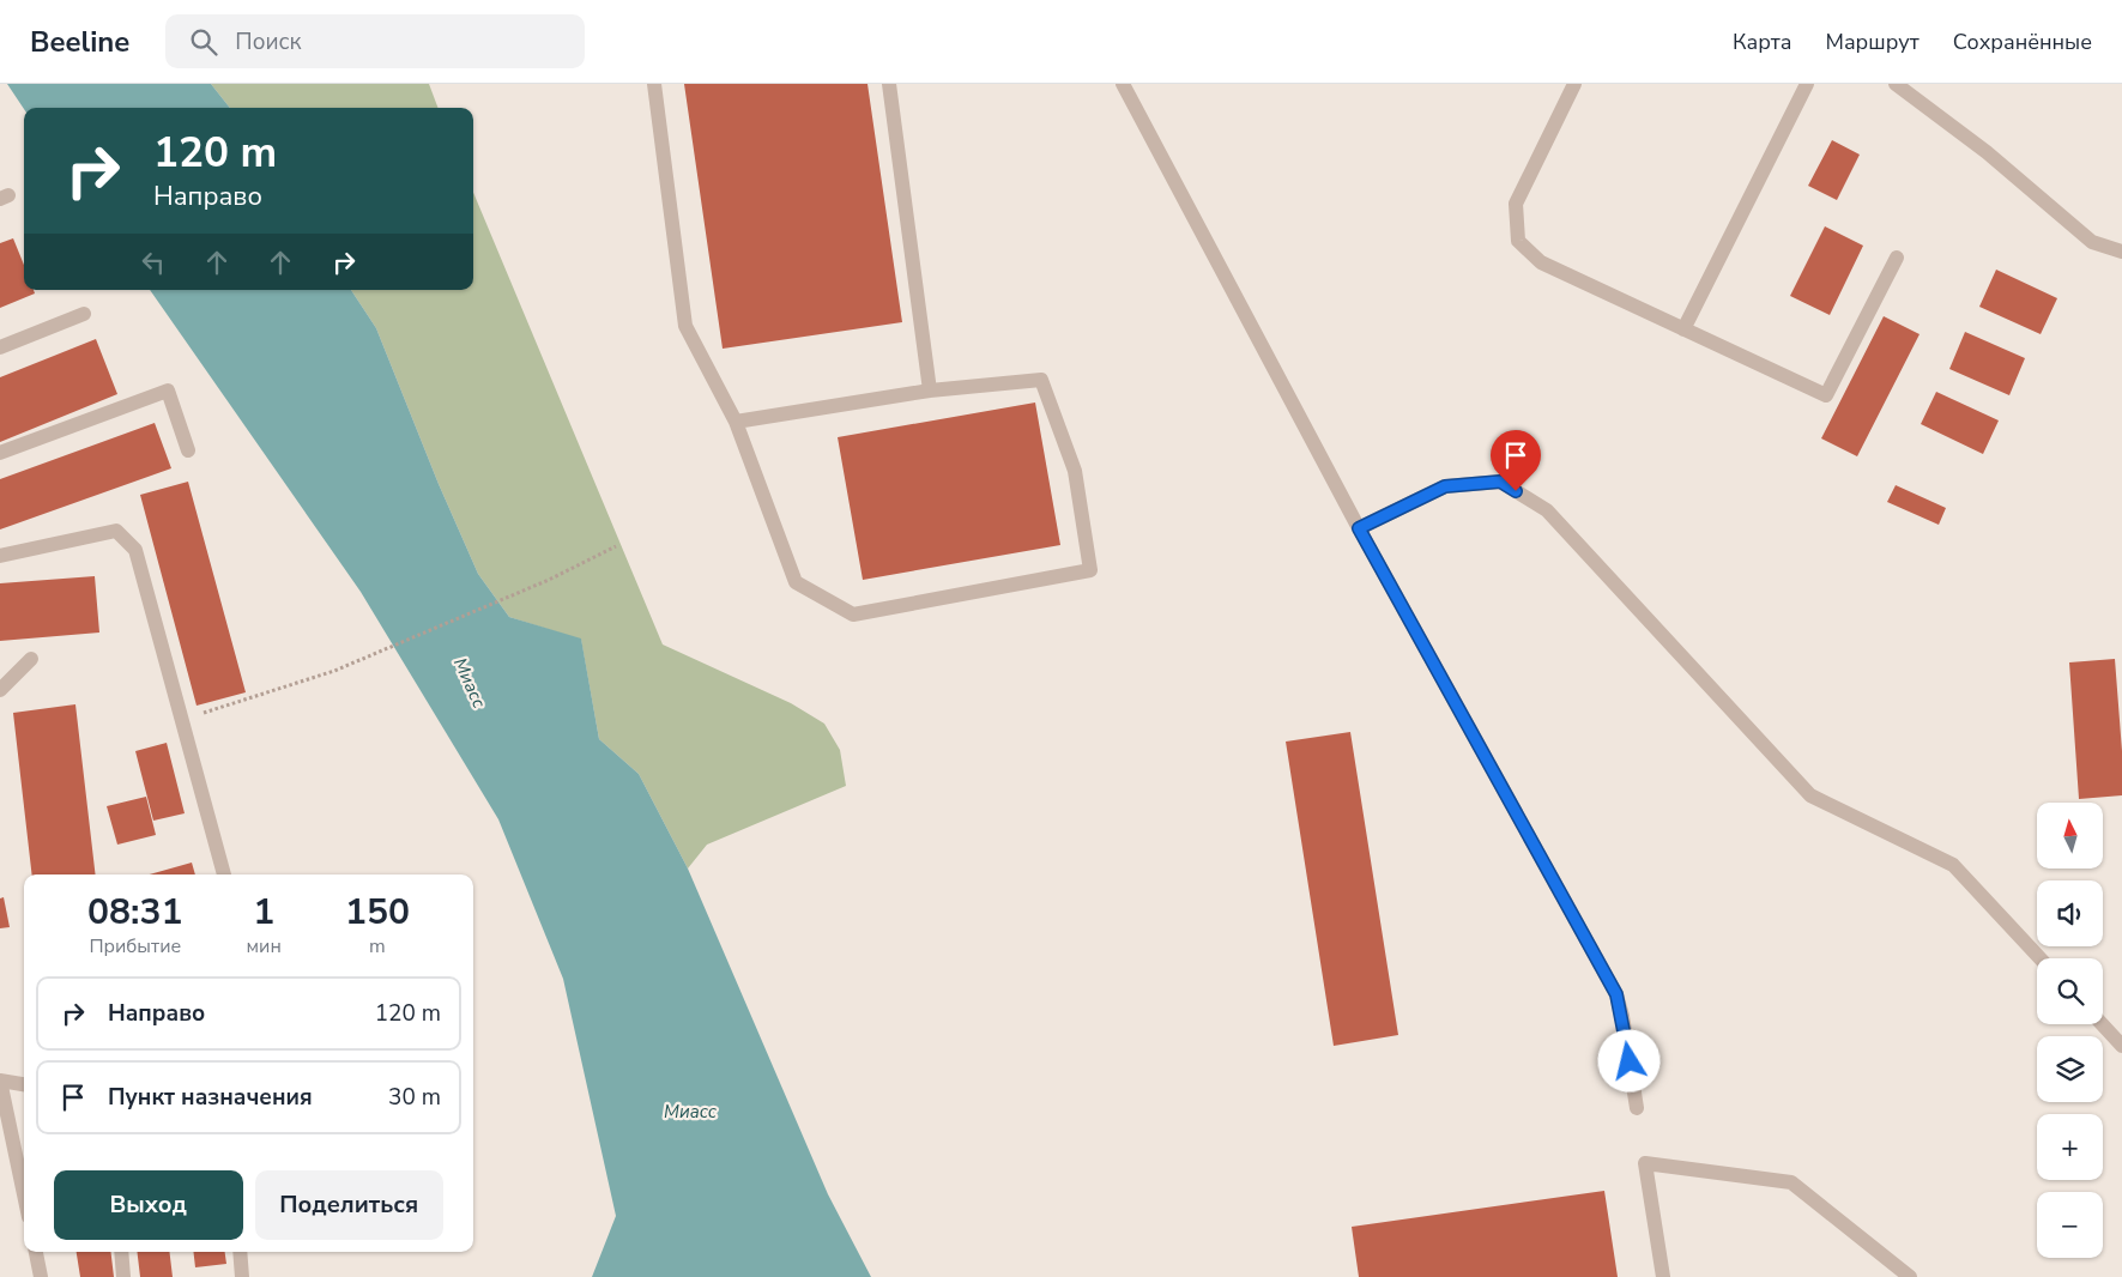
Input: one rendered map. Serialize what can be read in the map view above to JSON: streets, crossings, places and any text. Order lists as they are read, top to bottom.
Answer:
{
  "water": ["Миасс"],
  "north": "top",
  "page": {
    "header": "Beeline",
    "search": "Поиск",
    "nav": ["Карта", "Маршрут", "Сохранённые"],
    "turn": ["120 m", "Направо"],
    "map_buttons": ["+", "−"],
    "eta": [
      "08:31",
      "Прибытие",
      "1",
      "мин",
      "150",
      "m"
    ],
    "list": [
      {
        "name": "Направо",
        "value": "120 m"
      },
      {
        "name": "Пункт назначения",
        "value": "30 m"
      }
    ],
    "buttons": ["Выход", "Поделиться"]
  }
}
